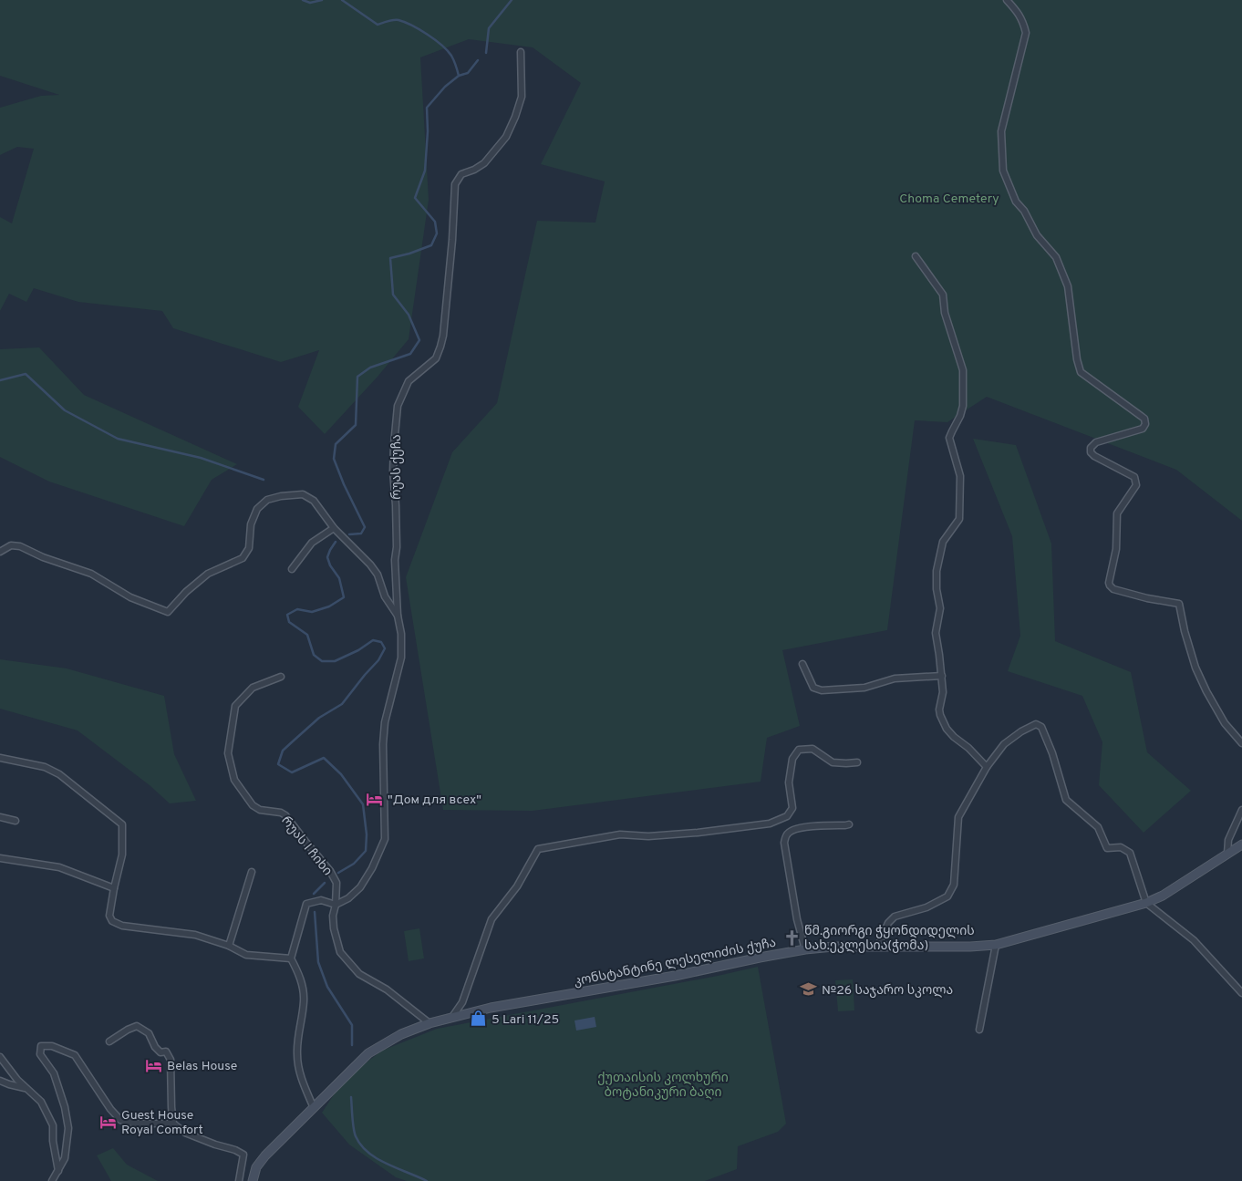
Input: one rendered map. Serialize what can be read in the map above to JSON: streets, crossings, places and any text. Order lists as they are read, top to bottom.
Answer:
{
  "streets": {
    "main road": ["კონსტანტინე ლესელიძის ქუჩა"],
    "street": ["რუას ქუჩა", "რუას I ჩიხი"]
  },
  "crossings": [
    ["რუას ქუჩა", "რუას I ჩიხი"],
    ["რუას I ჩიხი", "კონსტანტინე ლესელიძის ქუჩა"]
  ],
  "parks": ["Choma Cemetery", "ქუთაისის კოლხური ბოტანიკური ბაღი"],
  "places": {
    "hotel": ["\"Дом для всех\"", "Belas House", "Guest House Royal Comfort"],
    "church": ["წმ.გიორგი ჭყონდიდელის სახ.ეკლესია(ჭომა)"],
    "school or university": ["№26 საჯარო სკოლა"],
    "shop": ["5 Lari 11/25"]
  }
}
